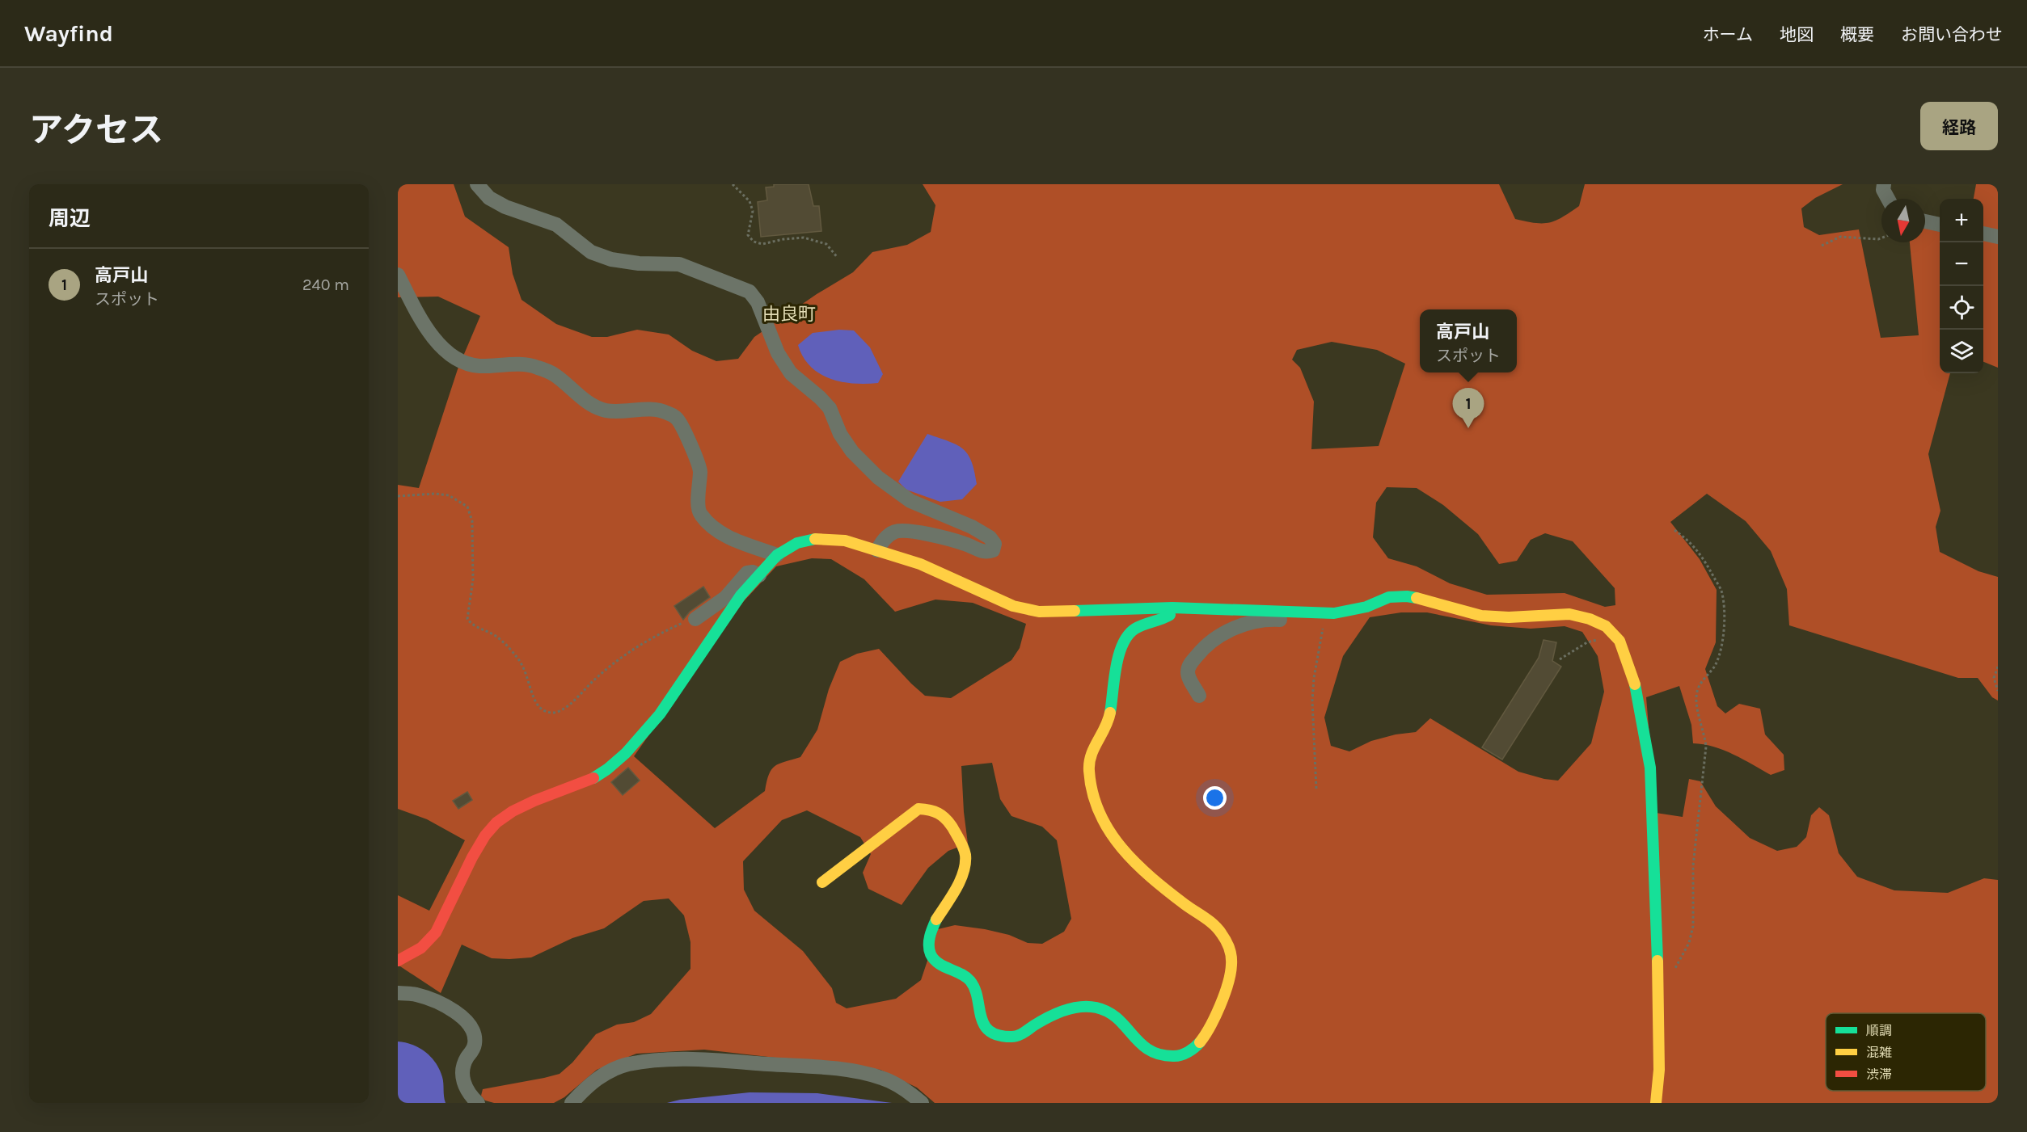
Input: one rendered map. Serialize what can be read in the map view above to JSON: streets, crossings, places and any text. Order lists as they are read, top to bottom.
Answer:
{
  "districts": ["由良町"],
  "legend": ["順調", "混雑", "渋滞"],
  "north": "bottom",
  "page": {
    "header": "Wayfind",
    "nav": [
      "ホーム",
      "地図",
      "概要",
      "お問い合わせ"
    ],
    "title": "アクセス",
    "buttons": "経路",
    "heading": "周辺",
    "map_buttons": ["+", "−"],
    "list": [
      {
        "mark": "1",
        "name": "高戸山",
        "note": "スポット",
        "value": "240 m"
      }
    ],
    "popup": ["高戸山", "スポット"],
    "pins": "1"
  }
}
